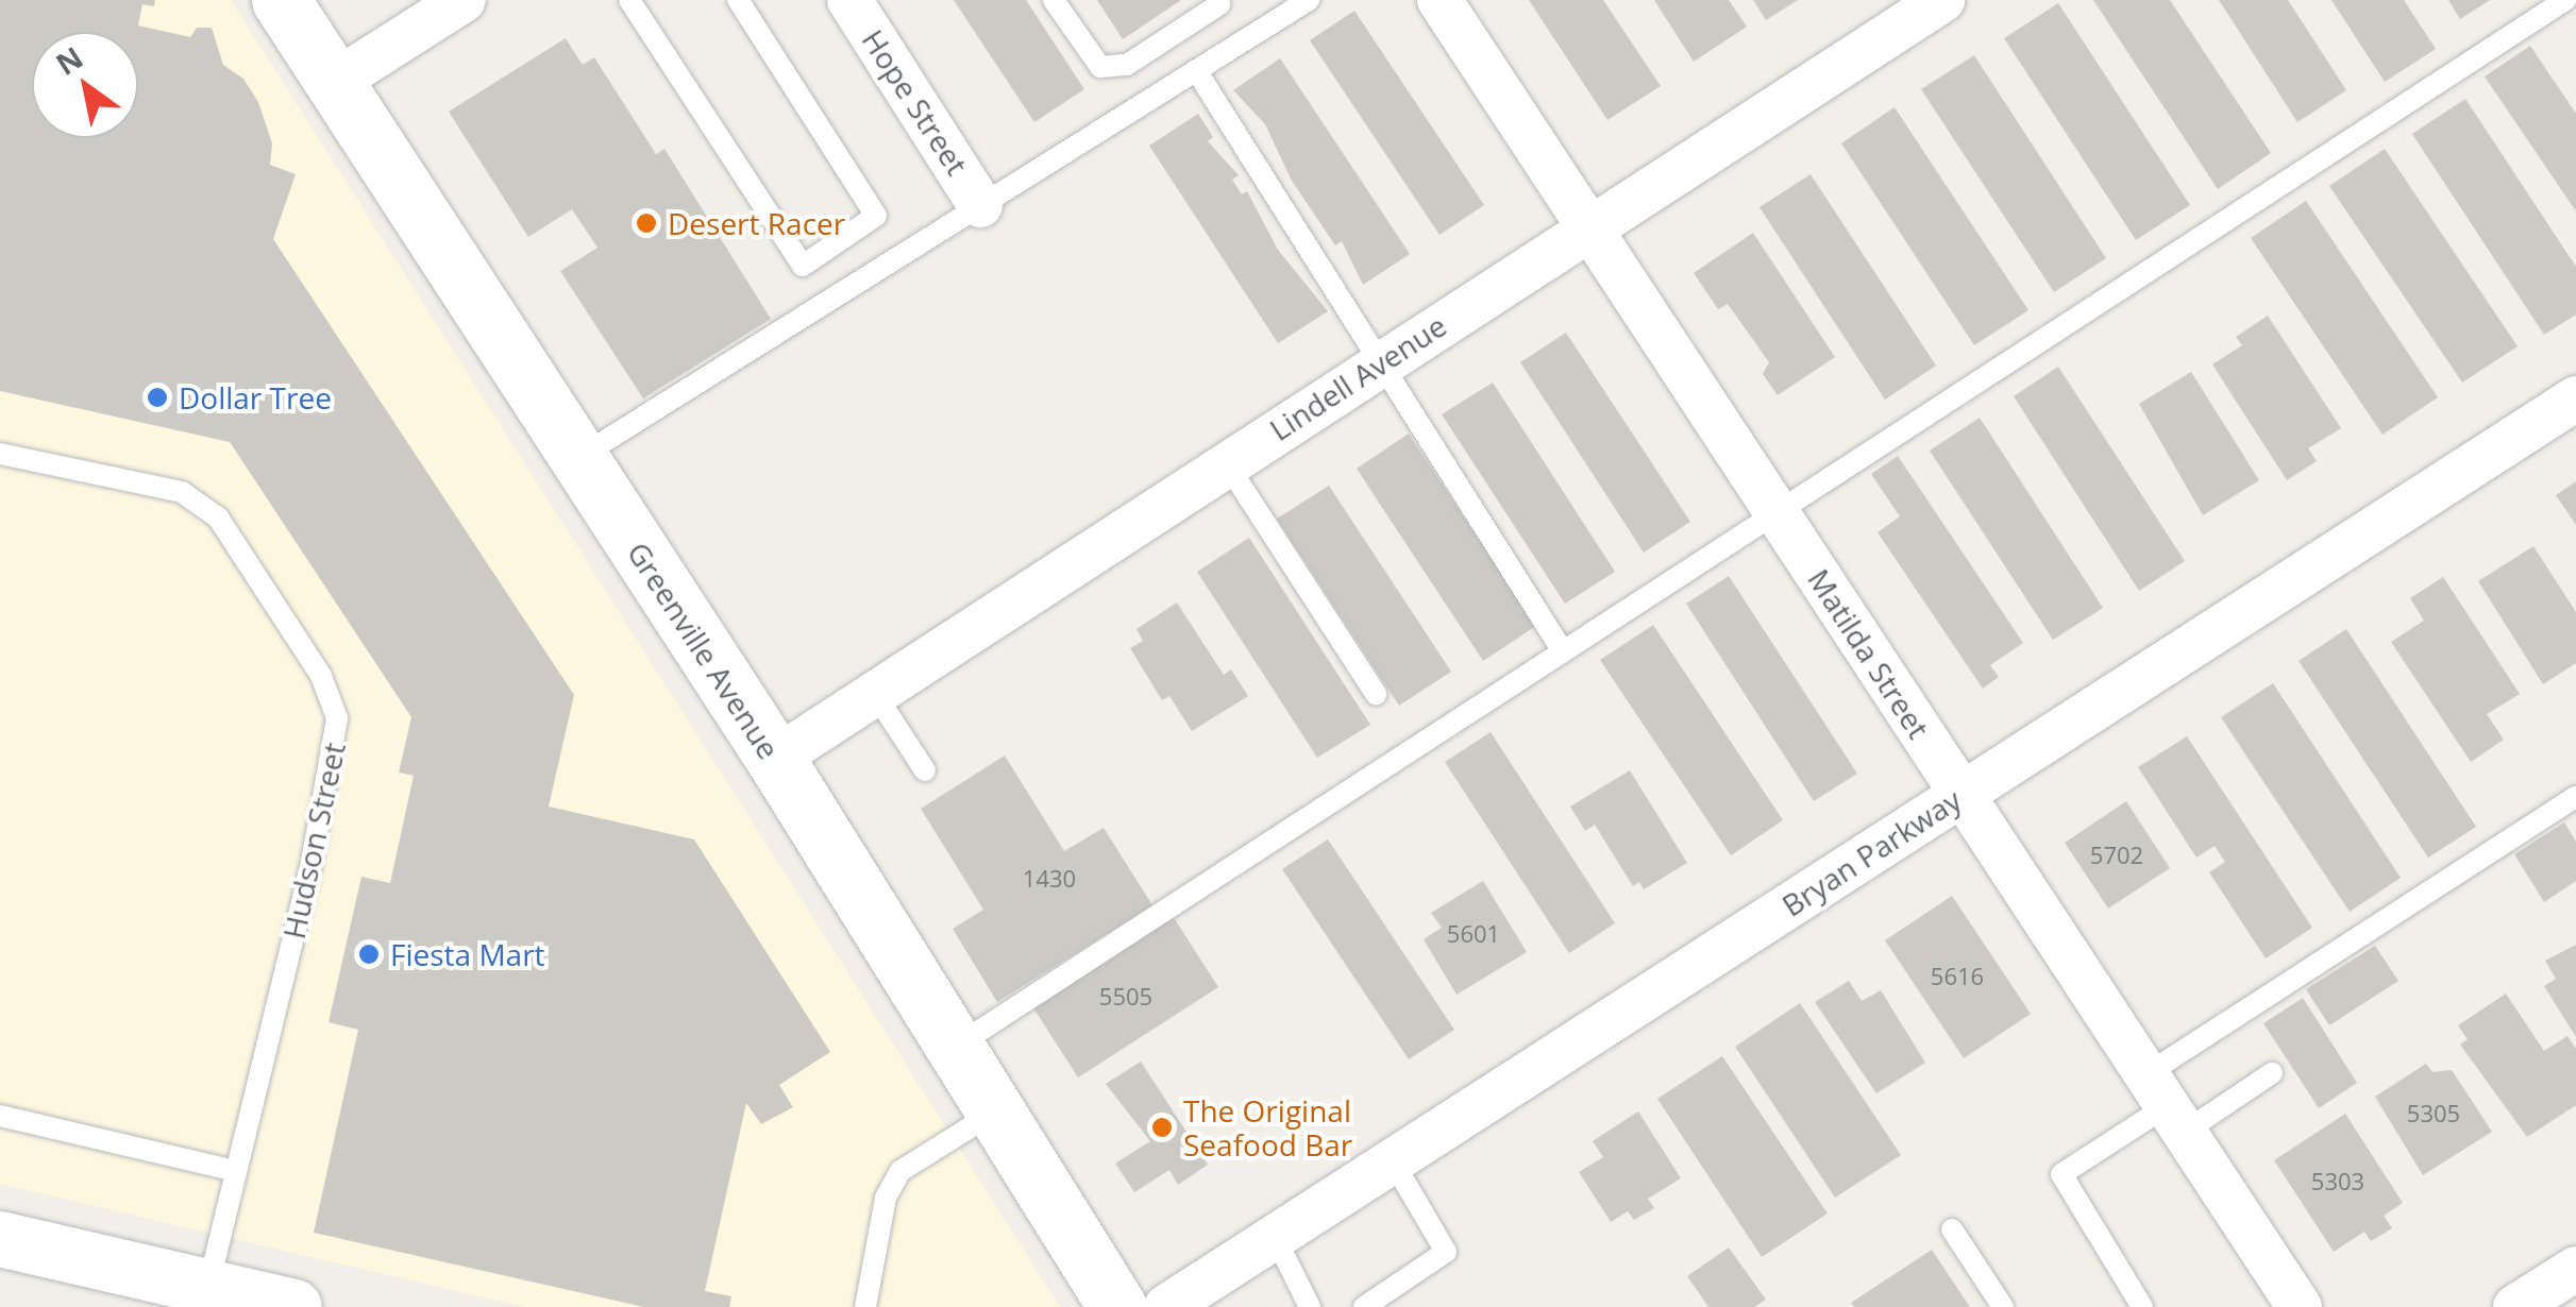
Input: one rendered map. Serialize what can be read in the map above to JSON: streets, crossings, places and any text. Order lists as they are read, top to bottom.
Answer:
{
  "streets": {
    "main road": ["Greenville Avenue"],
    "street": [
      "Hope Street",
      "Lindell Avenue",
      "Matilda Street",
      "Bryan Parkway"
    ],
    "lane": ["Hudson Street"]
  },
  "crossings": [
    ["Lindell Avenue", "Greenville Avenue"],
    ["Lindell Avenue", "Matilda Street"],
    ["Matilda Street", "Bryan Parkway"]
  ],
  "places": [
    "Desert Racer",
    "Dollar Tree",
    "Fiesta Mart",
    "The Original Seafood Bar"
  ],
  "house_numbers": [
    "5702",
    "1430",
    "5601",
    "5616",
    "5505",
    "5305",
    "5303"
  ],
  "north": "top left"
}
